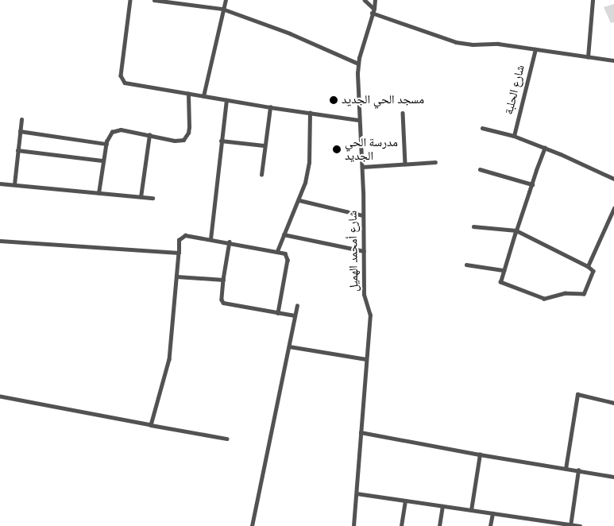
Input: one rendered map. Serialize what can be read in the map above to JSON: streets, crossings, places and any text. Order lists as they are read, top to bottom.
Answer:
{
  "streets": {
    "street": ["شارع الحلبة", "شارع أمحمد الهميل"]
  },
  "places": ["مسجد الحي الجديد", "مدرسة الحي الجديد"]
}
